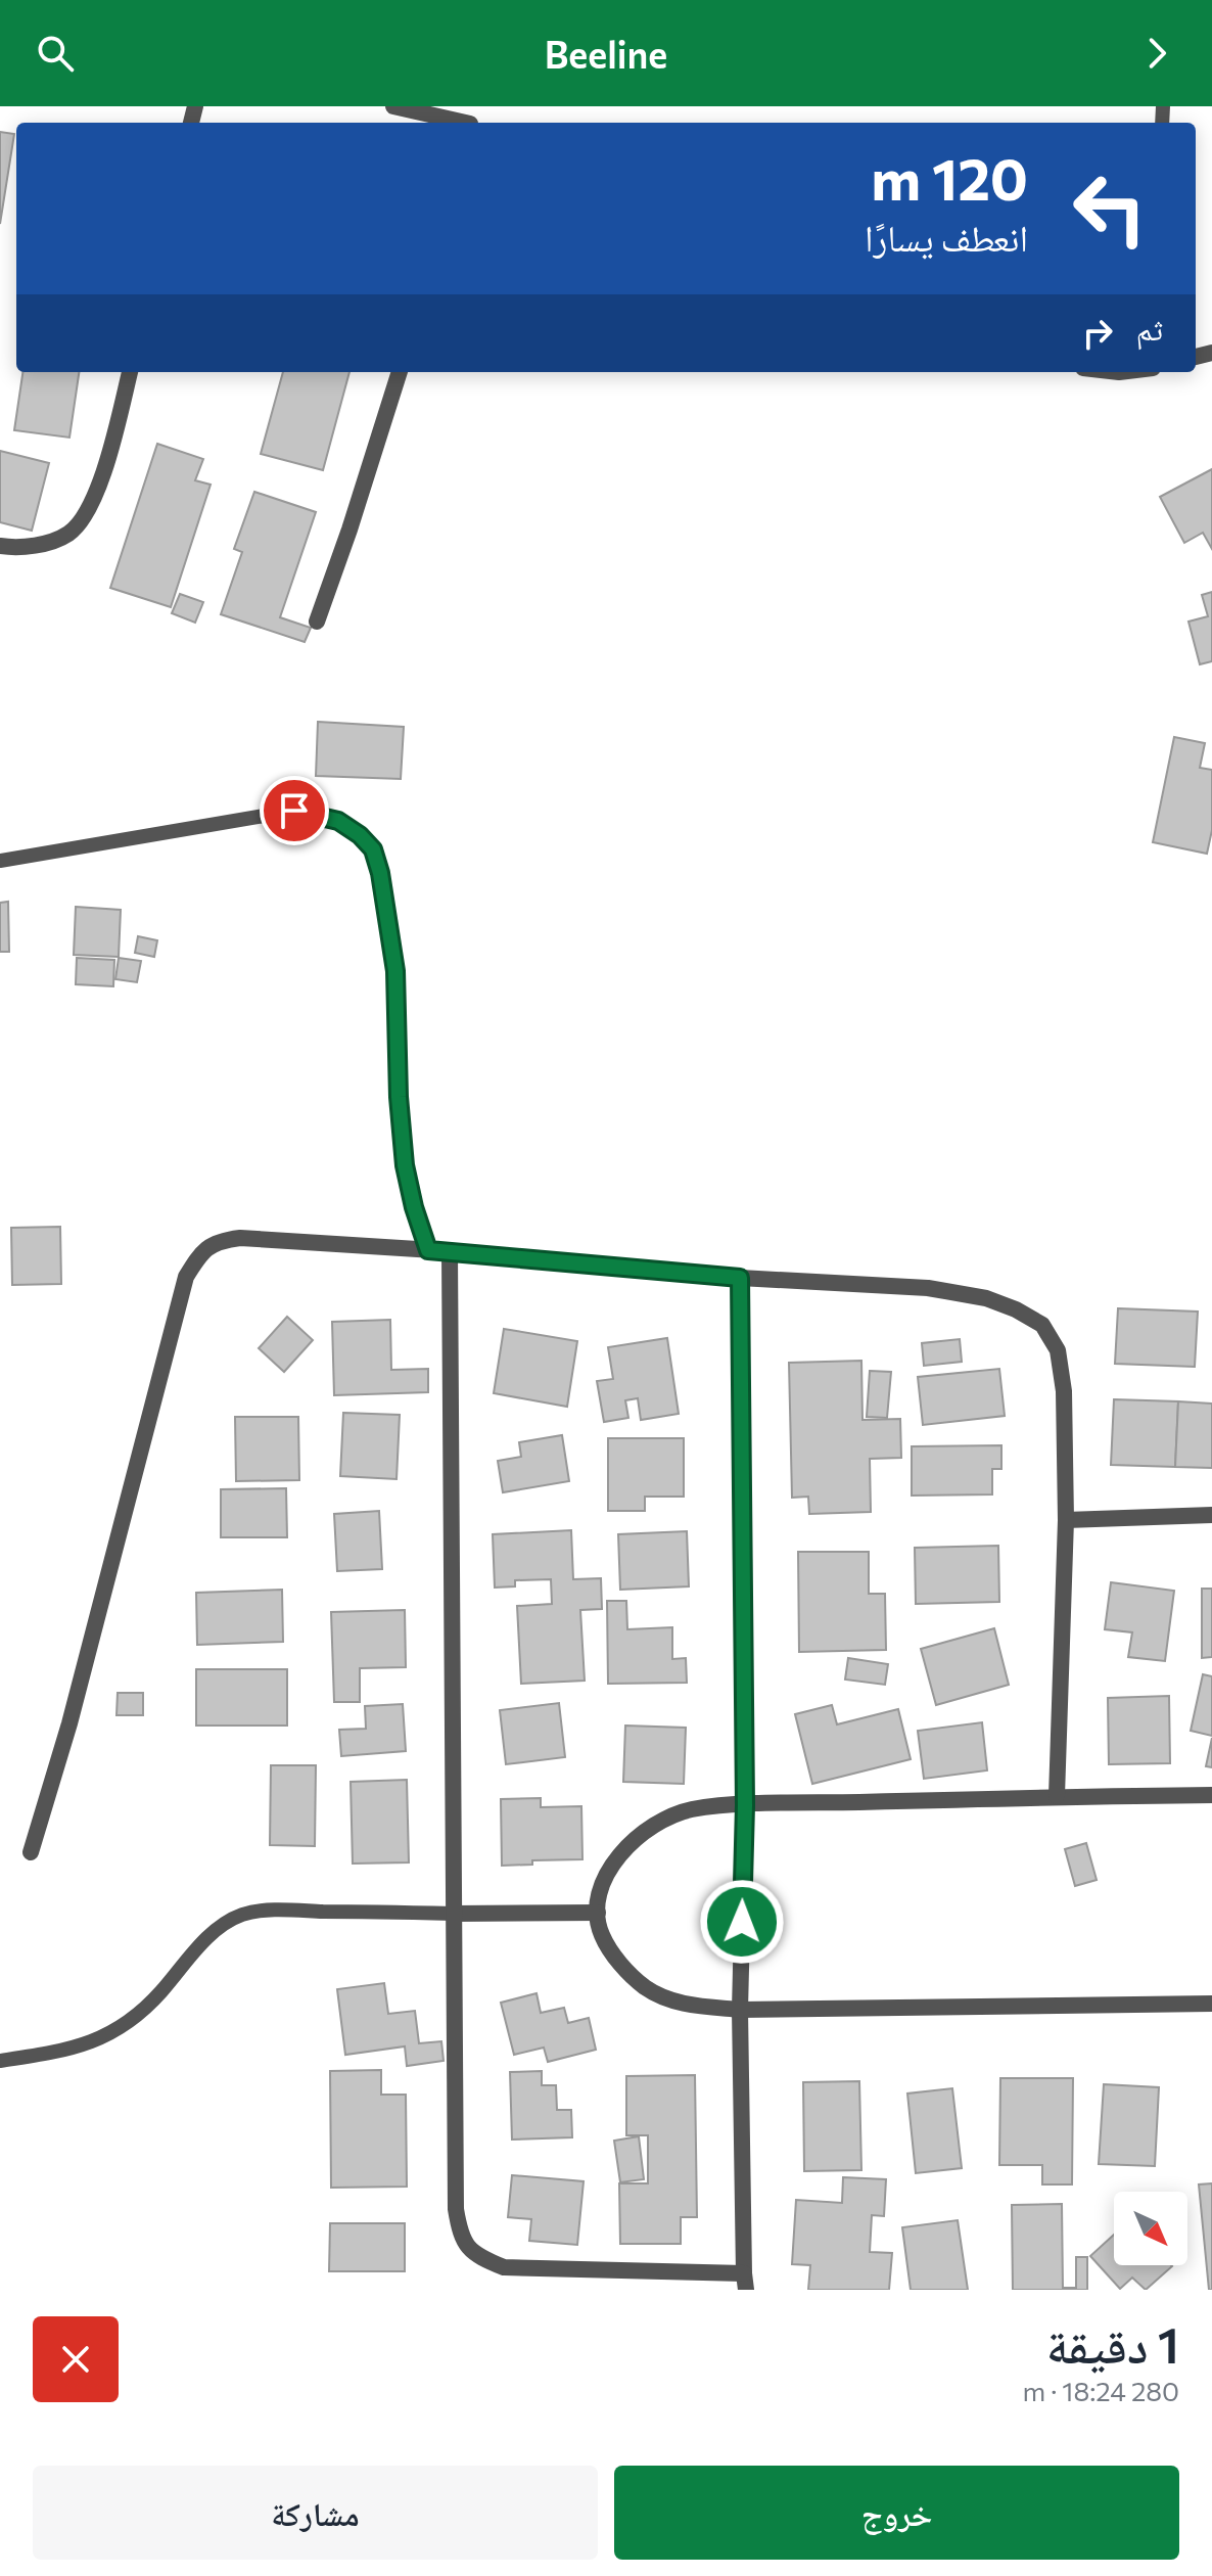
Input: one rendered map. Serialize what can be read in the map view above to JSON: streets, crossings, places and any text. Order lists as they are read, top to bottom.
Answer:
{
  "north": "bottom right",
  "page": {
    "header": "Beeline",
    "turn": ["120 m", "انعطف يسارًا"],
    "then": "ثم",
    "heading": ["1 دقيقة", "280 m · 18:24"],
    "buttons": ["خروج", "مشاركة"]
  }
}
